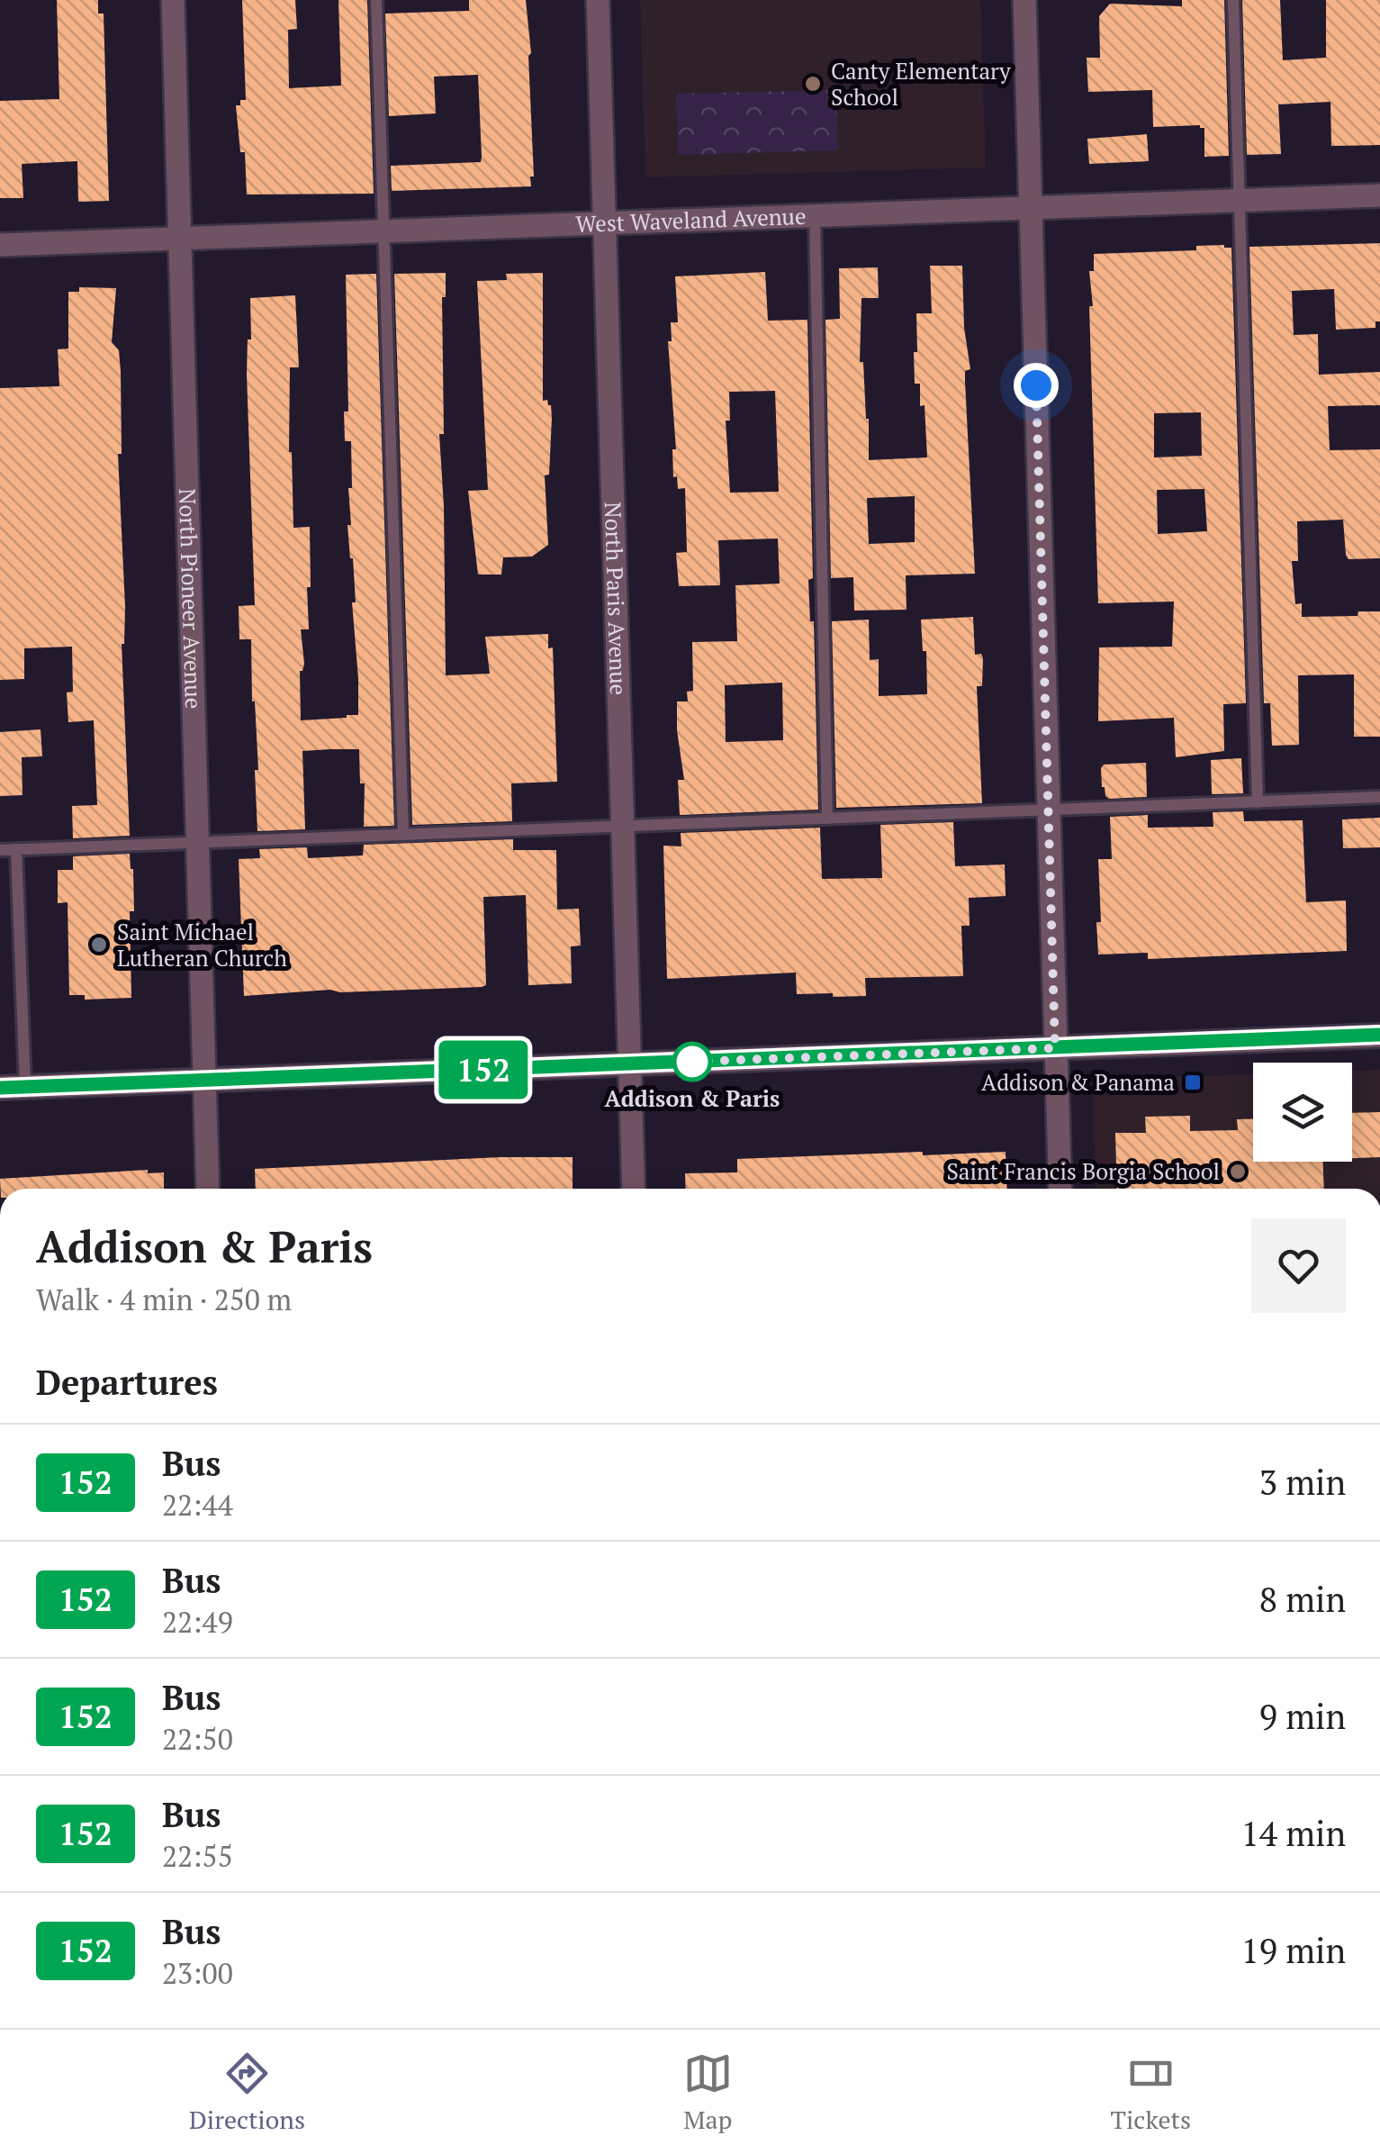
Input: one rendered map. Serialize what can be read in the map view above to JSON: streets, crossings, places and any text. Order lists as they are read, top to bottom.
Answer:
{
  "streets": {
    "street": ["West Waveland Avenue", "North Pioneer Avenue", "North Paris Avenue"]
  },
  "crossings": [
    ["West Waveland Avenue", "North Pioneer Avenue"],
    ["West Waveland Avenue", "North Paris Avenue"]
  ],
  "places": {
    "other": [
      "Canty Elementary School",
      "Saint Michael Lutheran Church",
      "Addison & Paris",
      "Saint Francis Borgia School"
    ],
    "transit": ["Addison & Panama"]
  },
  "lines": ["bus line 152"],
  "page": {
    "on_map": "152",
    "heading": [
      ["Addison & Paris", "Walk · 4 min · 250 m"],
      "Departures"
    ],
    "list": [
      {
        "mark": "152",
        "name": "Bus",
        "note": "22:44",
        "value": "3 min"
      },
      {
        "mark": "152",
        "name": "Bus",
        "note": "22:49",
        "value": "8 min"
      },
      {
        "mark": "152",
        "name": "Bus",
        "note": "22:50",
        "value": "9 min"
      },
      {
        "mark": "152",
        "name": "Bus",
        "note": "22:55",
        "value": "14 min"
      },
      {
        "mark": "152",
        "name": "Bus",
        "note": "23:00",
        "value": "19 min"
      }
    ],
    "tabs": ["Directions", "Map", "Tickets"]
  }
}
